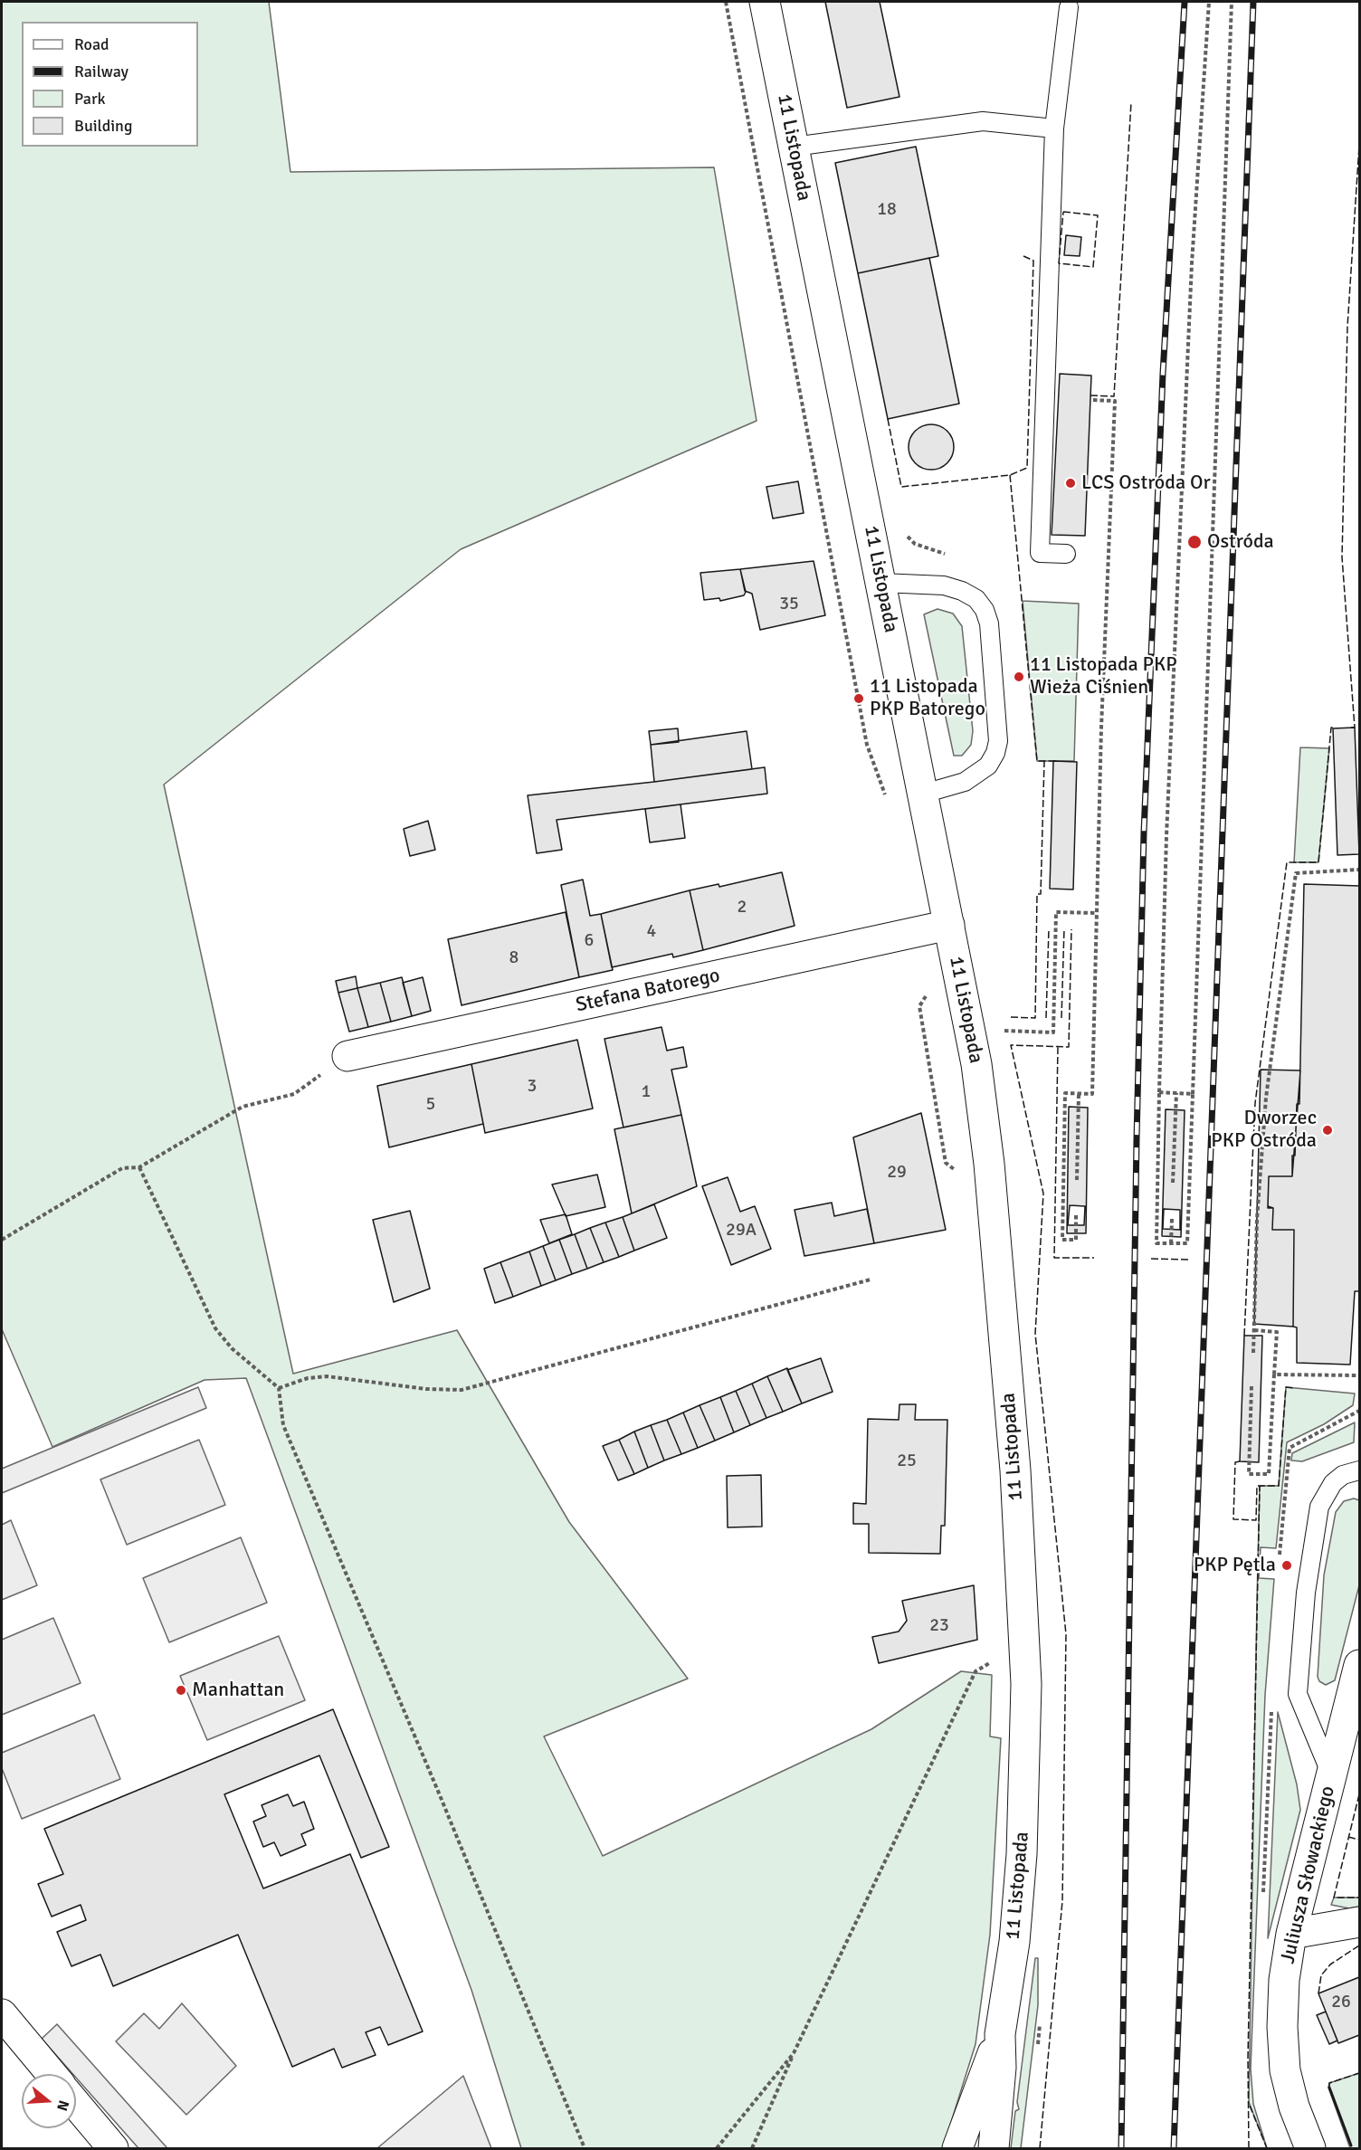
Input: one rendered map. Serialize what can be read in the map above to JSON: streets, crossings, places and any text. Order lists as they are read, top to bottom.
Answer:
{
  "streets": {
    "main road": ["11 Listopada", "Stefana Batorego", "Juliusza Słowackiego"]
  },
  "crossings": [
    ["11 Listopada", "Stefana Batorego"]
  ],
  "places": [
    "LCS Ostróda Or",
    "Ostróda",
    "11 Listopada PKP Wieża Ciśnien",
    "11 Listopada PKP Batorego",
    "Dworzec PKP Ostróda",
    "PKP Pętla",
    "Manhattan"
  ],
  "house_numbers": [
    "18",
    "35",
    "2",
    "4",
    "6",
    "8",
    "3",
    "1",
    "5",
    "29",
    "29A",
    "25",
    "23",
    "26"
  ],
  "legend": [
    "Road",
    "Railway",
    "Park",
    "Building"
  ],
  "north": "right"
}
